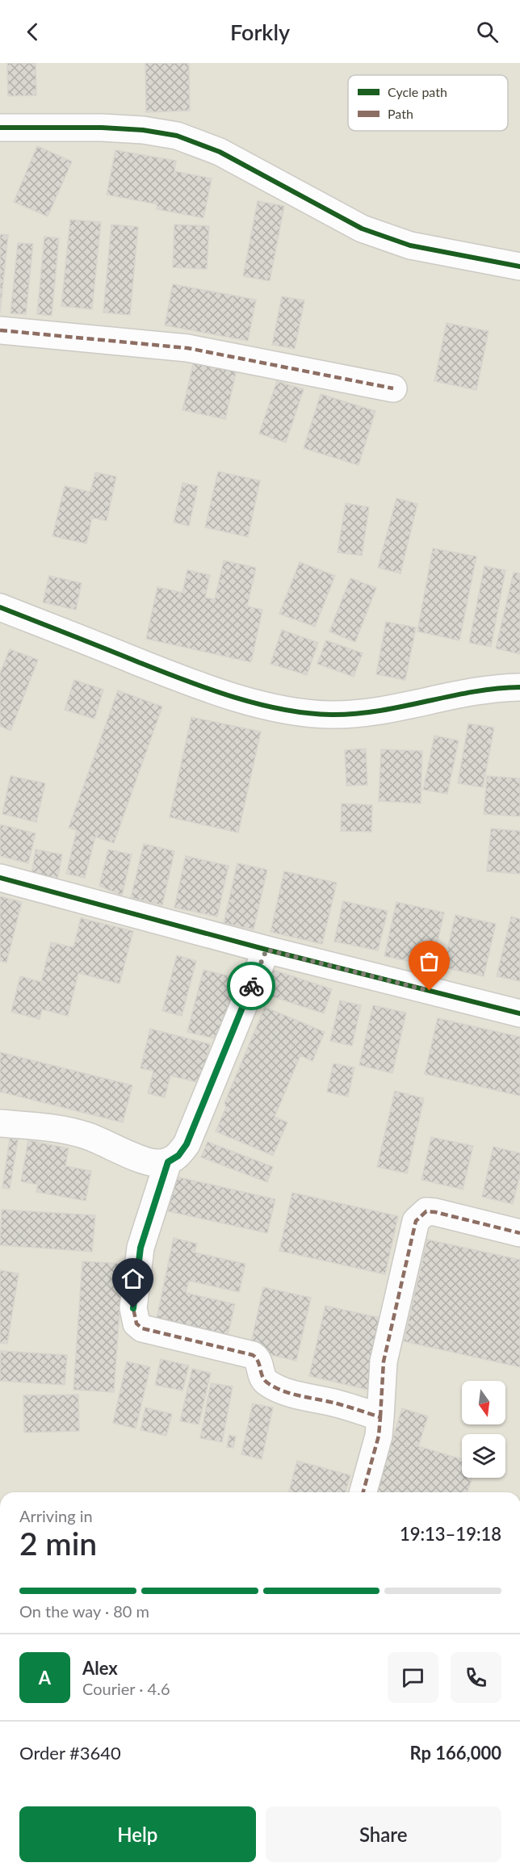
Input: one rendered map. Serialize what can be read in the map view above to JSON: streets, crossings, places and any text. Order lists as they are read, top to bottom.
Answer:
{
  "legend": ["Cycle path", "Path"],
  "north": "bottom",
  "page": {
    "header": "Forkly",
    "heading": ["2 min", "Arriving in", "19:13–19:18"],
    "panel": [
      "Alex",
      "Courier · 4.6",
      "Order #3640",
      "Rp 166,000"
    ],
    "bar": "On the way · 80 m",
    "round": "A",
    "buttons": ["Help", "Share"]
  }
}
